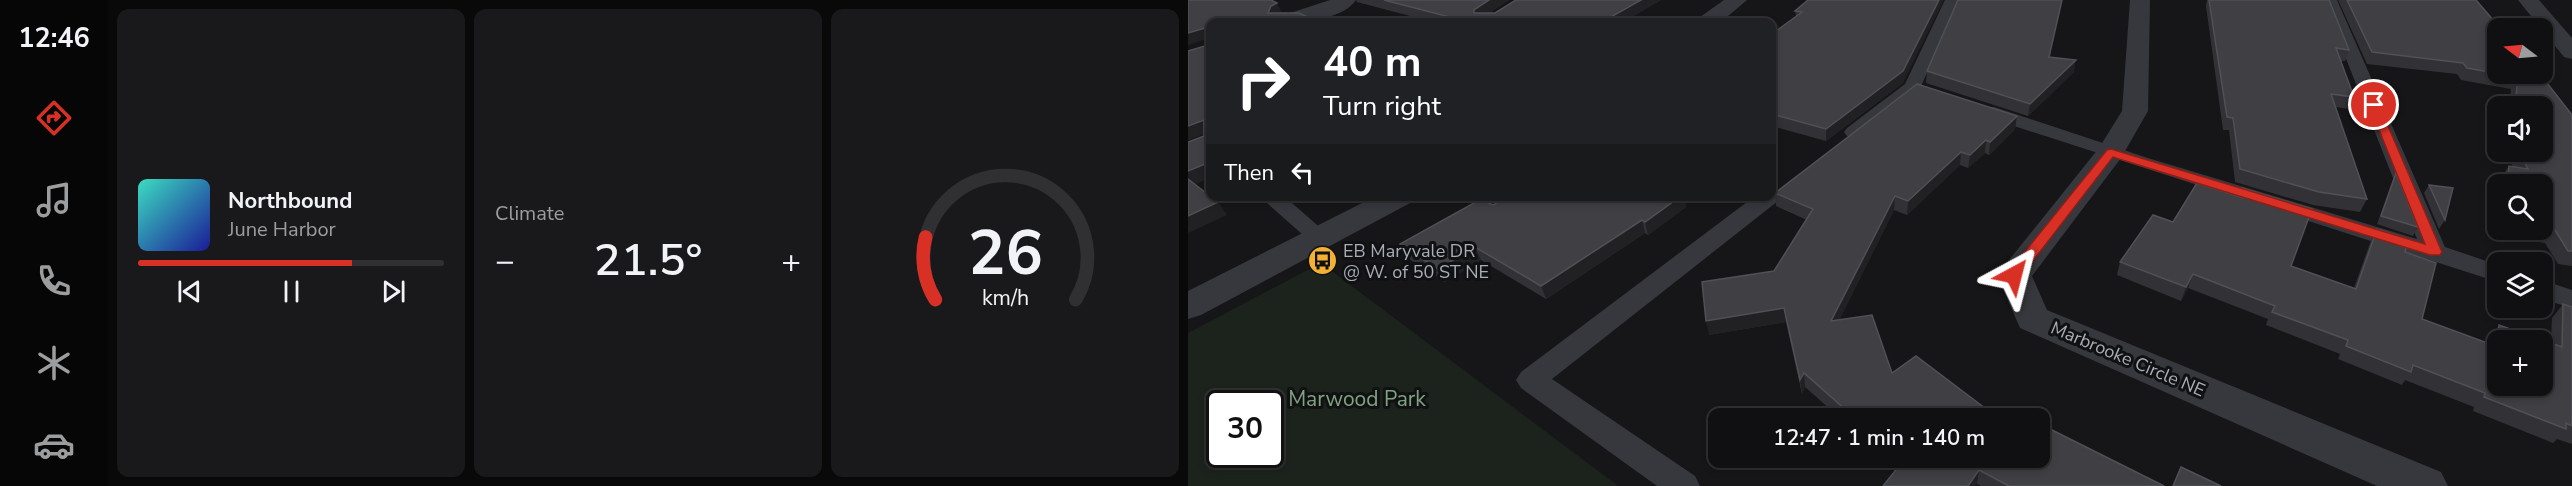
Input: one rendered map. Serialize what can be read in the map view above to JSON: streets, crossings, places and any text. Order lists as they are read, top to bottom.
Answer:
{
  "streets": {
    "street": ["Marbrooke Circle NE"]
  },
  "parks": ["Marwood Park"],
  "places": {
    "bus stop": ["EB Maryvale DR @ W. of 50 ST NE"]
  },
  "north": "left",
  "page": {
    "tabs": "12:46",
    "tile": "Climate",
    "map_buttons": "+",
    "turn": ["40 m", "Turn right"],
    "then": "Then",
    "song": ["Northbound", "June Harbor"],
    "heat": ["−", "21.5°", "+"],
    "limit": "30",
    "trip": "12:47 · 1 min · 140 m",
    "gauge": ["26", "km/h"]
  }
}
